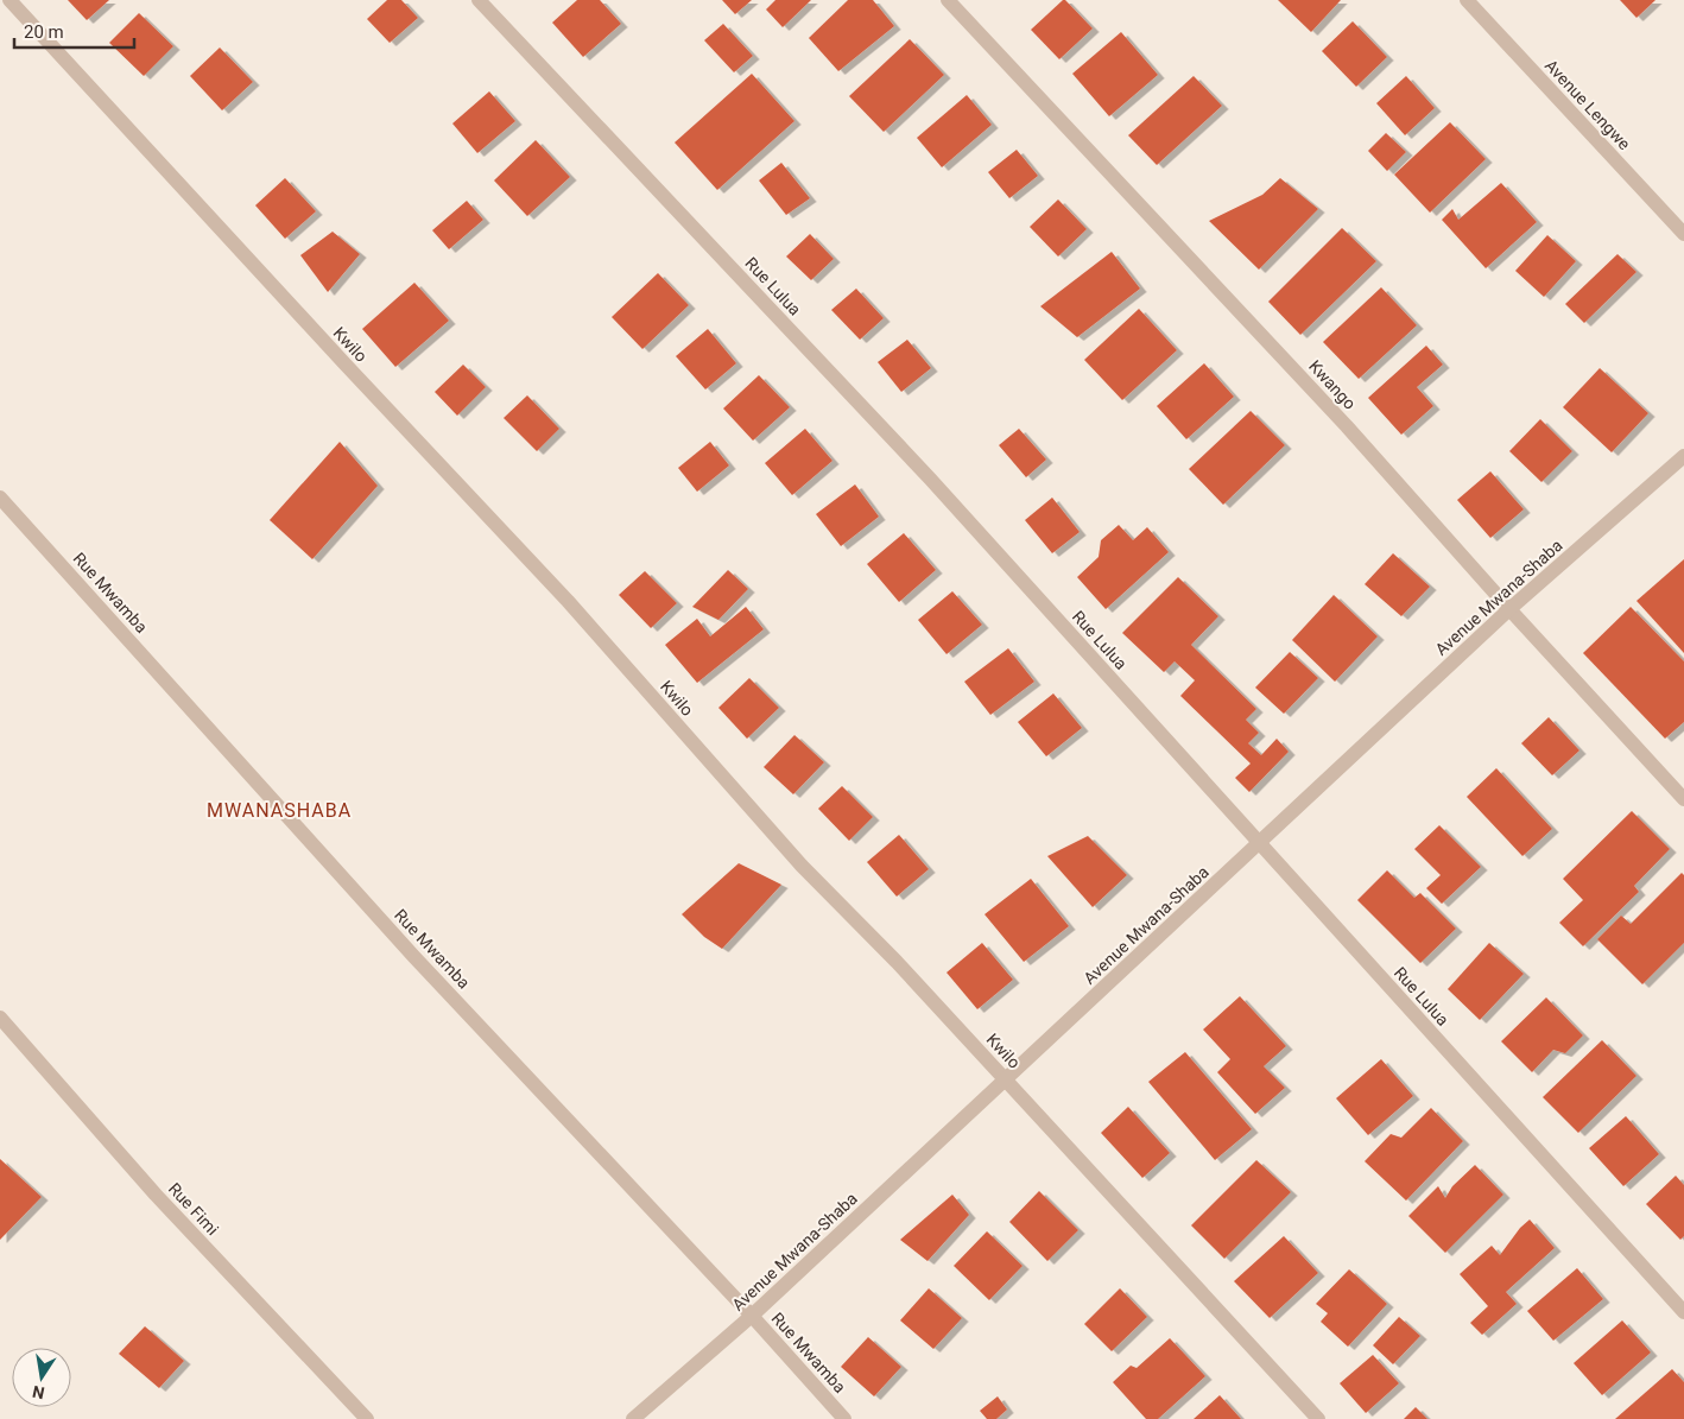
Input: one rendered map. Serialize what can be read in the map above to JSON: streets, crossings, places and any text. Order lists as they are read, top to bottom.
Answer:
{
  "streets": {
    "street": [
      "Avenue Lengwe",
      "Rue Lulua",
      "Kwilo",
      "Kwango",
      "Rue Mwamba",
      "Avenue Mwana-Shaba",
      "Rue Fimi"
    ]
  },
  "crossings": [
    ["Rue Lulua", "Avenue Mwana-Shaba"],
    ["Kwilo", "Avenue Mwana-Shaba"],
    ["Kwango", "Avenue Mwana-Shaba"],
    ["Rue Mwamba", "Avenue Mwana-Shaba"]
  ],
  "districts": ["MWANASHABA"],
  "scale_bar": "20 m",
  "north": "bottom"
}
